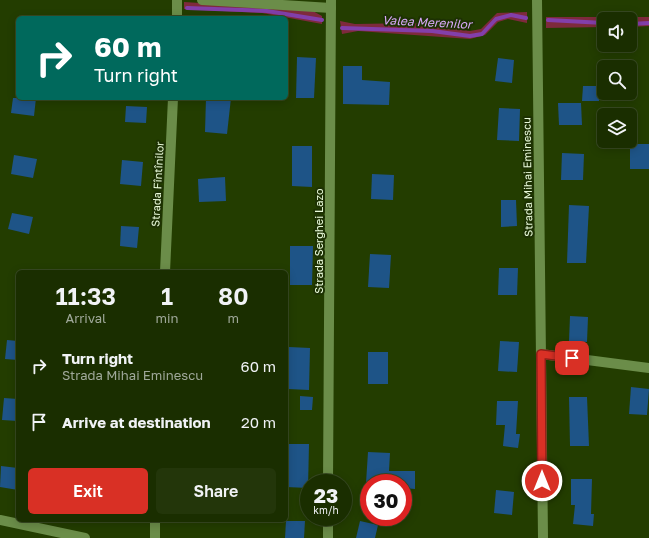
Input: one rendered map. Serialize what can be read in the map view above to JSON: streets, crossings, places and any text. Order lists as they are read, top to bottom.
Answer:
{
  "streets": {
    "street": ["Strada Mihai Eminescu", "Strada Fîntînilor", "Strada Serghei Lazo"]
  },
  "water": ["Valea Merenilor"],
  "page": {
    "turn": ["60 m", "Turn right"],
    "eta": [
      "11:33",
      "Arrival",
      "1",
      "min",
      "80",
      "m"
    ],
    "list": [
      {
        "name": "Turn right",
        "note": "Strada Mihai Eminescu",
        "value": "60 m"
      },
      {
        "name": "Arrive at destination",
        "value": "20 m"
      }
    ],
    "buttons": ["Exit", "Share"],
    "speed": "23 km/h",
    "limit": "30"
  }
}
